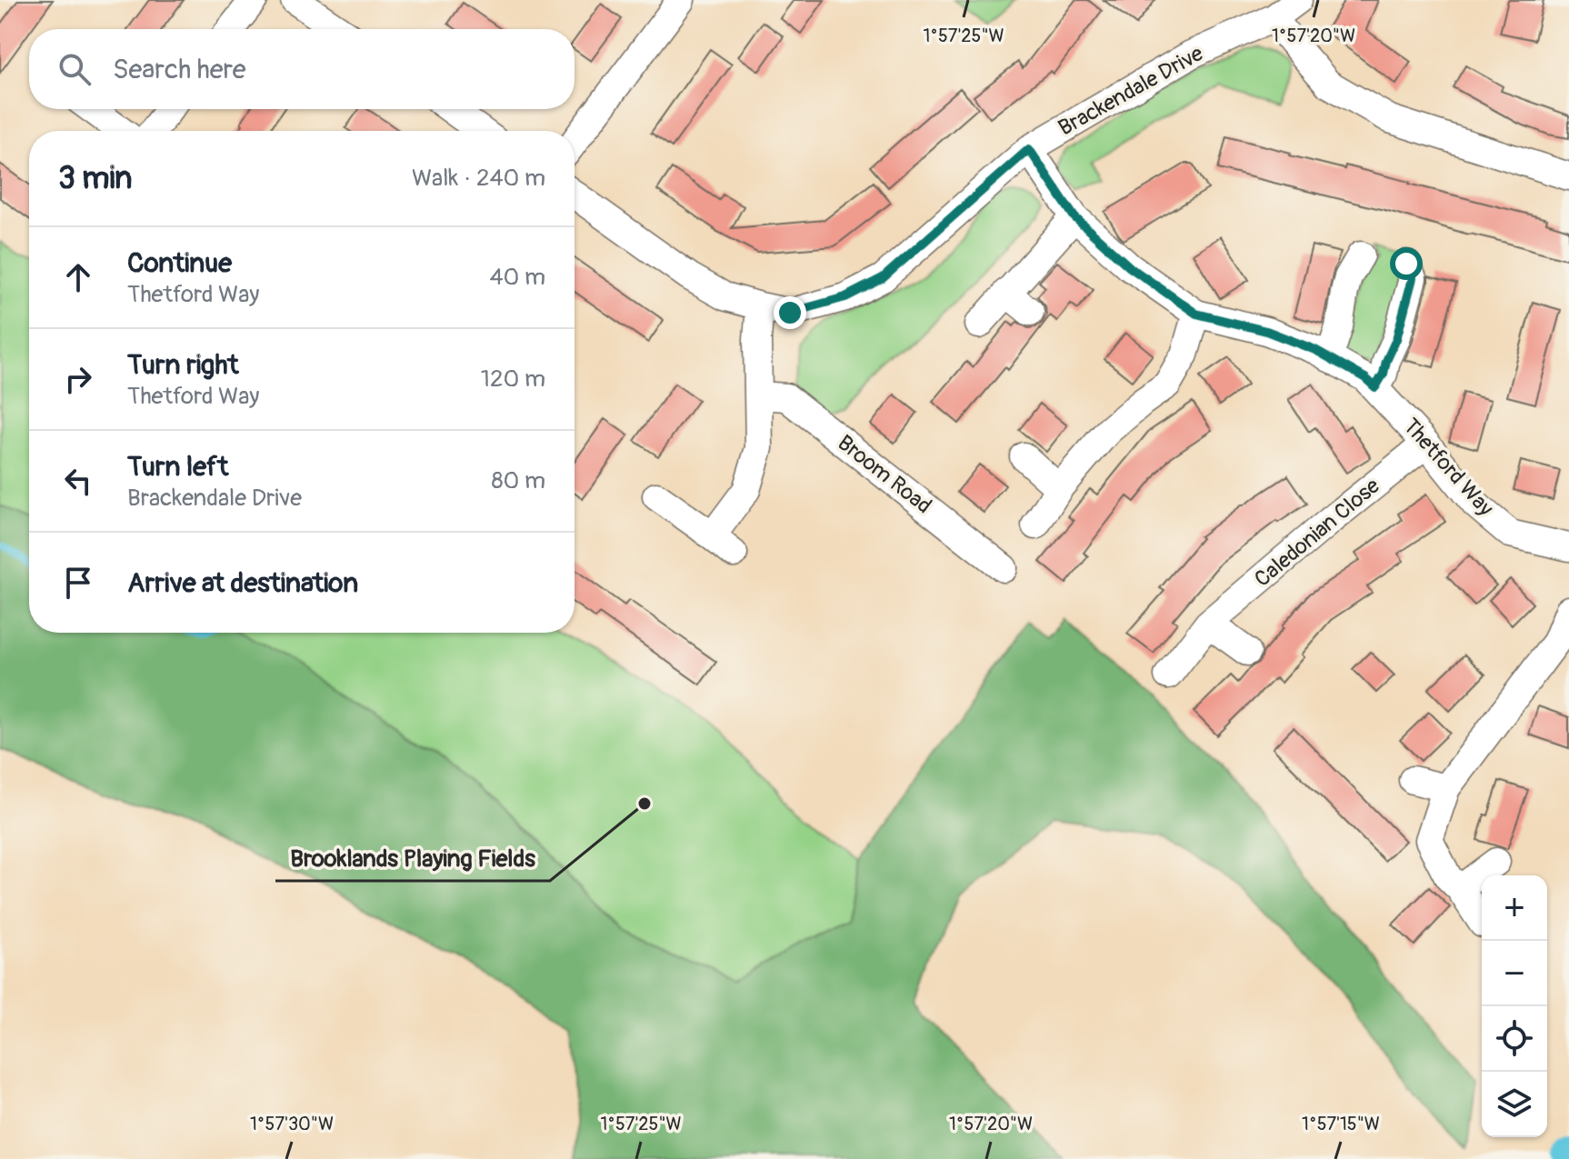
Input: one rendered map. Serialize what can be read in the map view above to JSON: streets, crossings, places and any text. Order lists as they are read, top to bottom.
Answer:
{
  "streets": {
    "street": [
      "Brackendale Drive",
      "Thetford Way",
      "Broom Road",
      "Caledonian Close"
    ]
  },
  "crossings": [
    ["Brackendale Drive", "Thetford Way"],
    ["Thetford Way", "Caledonian Close"]
  ],
  "places": ["Brooklands Playing Fields"],
  "page": {
    "search": "Search here",
    "heading": ["3 min", "Walk · 240 m"],
    "list": [
      ["Continue", "Thetford Way", "40 m"],
      ["Turn right", "Thetford Way", "120 m"],
      ["Turn left", "Brackendale Drive", "80 m"],
      "Arrive at destination"
    ],
    "map_buttons": ["+", "−"]
  },
  "coordinates": [
    "1°57'25\"W",
    "1°57'20\"W",
    "1°57'30\"W",
    "1°57'15\"W"
  ]
}
